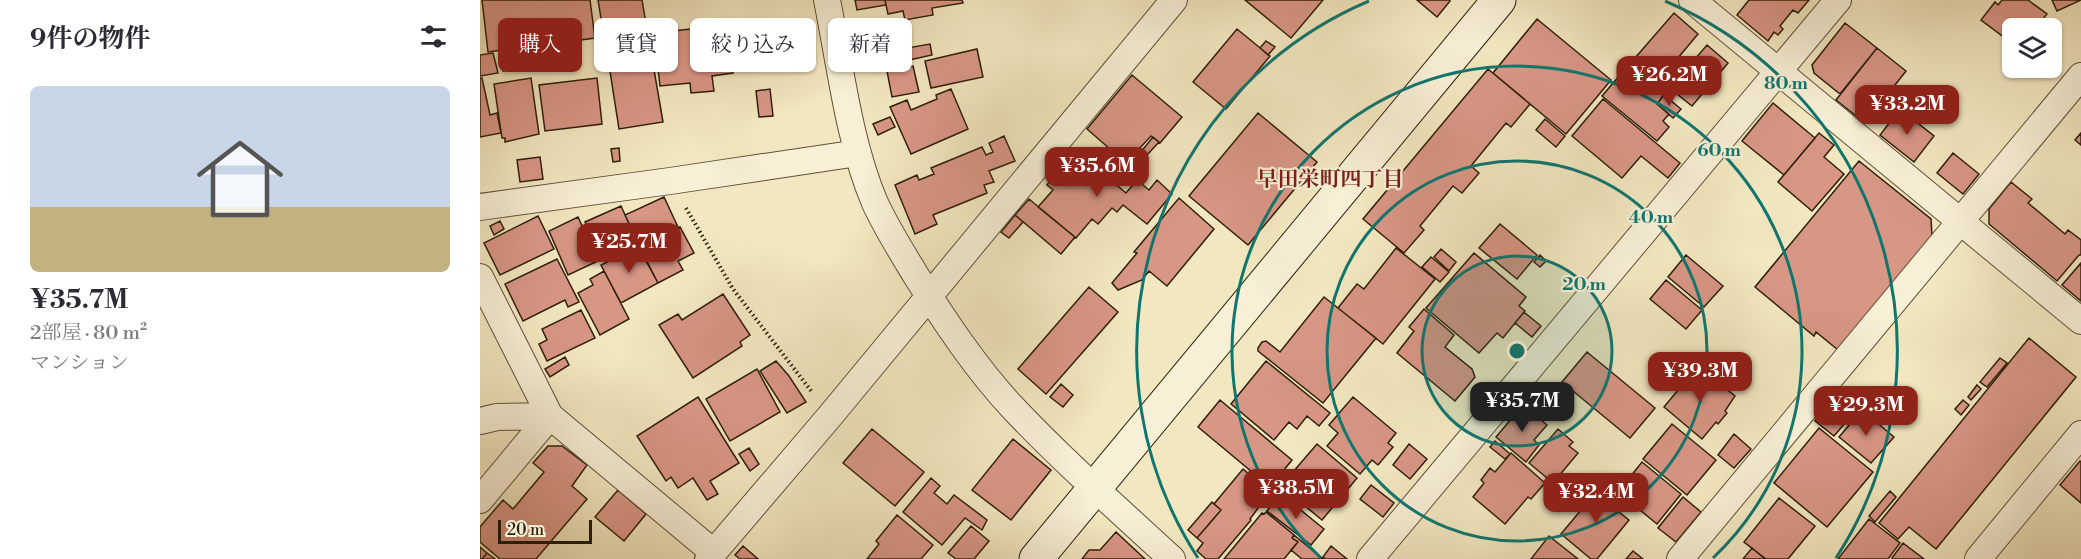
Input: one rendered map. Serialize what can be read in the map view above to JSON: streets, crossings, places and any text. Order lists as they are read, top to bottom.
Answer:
{
  "districts": ["早田栄町四丁目"],
  "scale_bar": "20 m",
  "page": {
    "heading": "9件の物件",
    "chip": [
      "購入",
      "賃貸",
      "絞り込み",
      "新着"
    ],
    "price": [
      "¥26.2M",
      "¥33.2M",
      "¥35.6M",
      "¥25.7M",
      "¥39.3M",
      "¥35.7M",
      "¥29.3M",
      "¥38.5M",
      "¥32.4M"
    ],
    "list": [
      {
        "name": "¥35.7M",
        "note": "2部屋 · 80 m² · マンション"
      }
    ],
    "scale": "20 m"
  },
  "rings": [
    "80 m",
    "60 m",
    "40 m",
    "20 m"
  ]
}
